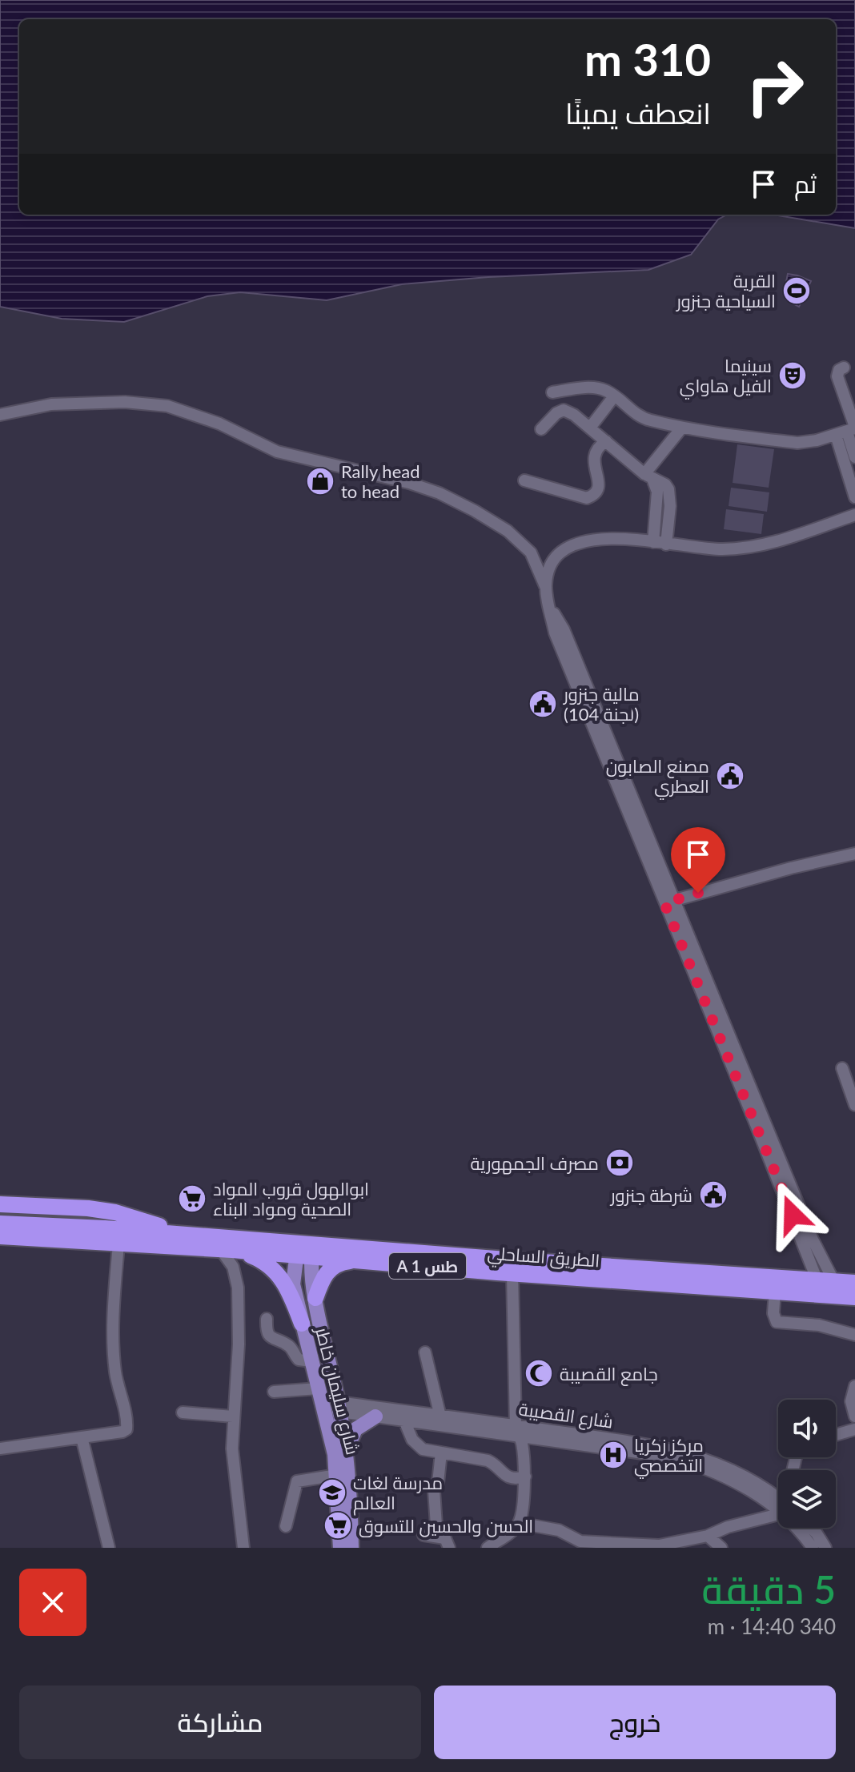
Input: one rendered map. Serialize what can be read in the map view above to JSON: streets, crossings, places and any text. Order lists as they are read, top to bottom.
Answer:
{
  "streets": {
    "highway": ["الطريق الساحلي", "A 1 طس"],
    "main road": ["شارع سليمان خاطر"],
    "street": ["شارع القصيبة"]
  },
  "crossings": [
    ["الطريق الساحلي", "شارع سليمان خاطر"],
    ["شارع سليمان خاطر", "شارع القصيبة"]
  ],
  "places": {
    "sports": ["القرية السياحية جنزور"],
    "theatre": ["سينيما الفيل هاواي"],
    "shop": ["Rally head to head"],
    "public building": ["مالية جنزور (لجنة 104)", "مصنع الصابون العطري", "شرطة جنزور"],
    "bank": ["مصرف الجمهورية"],
    "supermarket": ["ابوالهول قروب المواد الصحية ومواد البناء", "الحسن والحسين للتسوق"],
    "mosque": ["جامع القصيبة"],
    "hospital": ["مركز زكريا التخصصي"],
    "school or university": ["مدرسة لغات العالم"]
  },
  "page": {
    "turn": ["310 m", "انعطف يمينًا"],
    "then": "ثم",
    "heading": ["5 دقيقة", "340 m · 14:40"],
    "buttons": ["خروج", "مشاركة"]
  }
}
